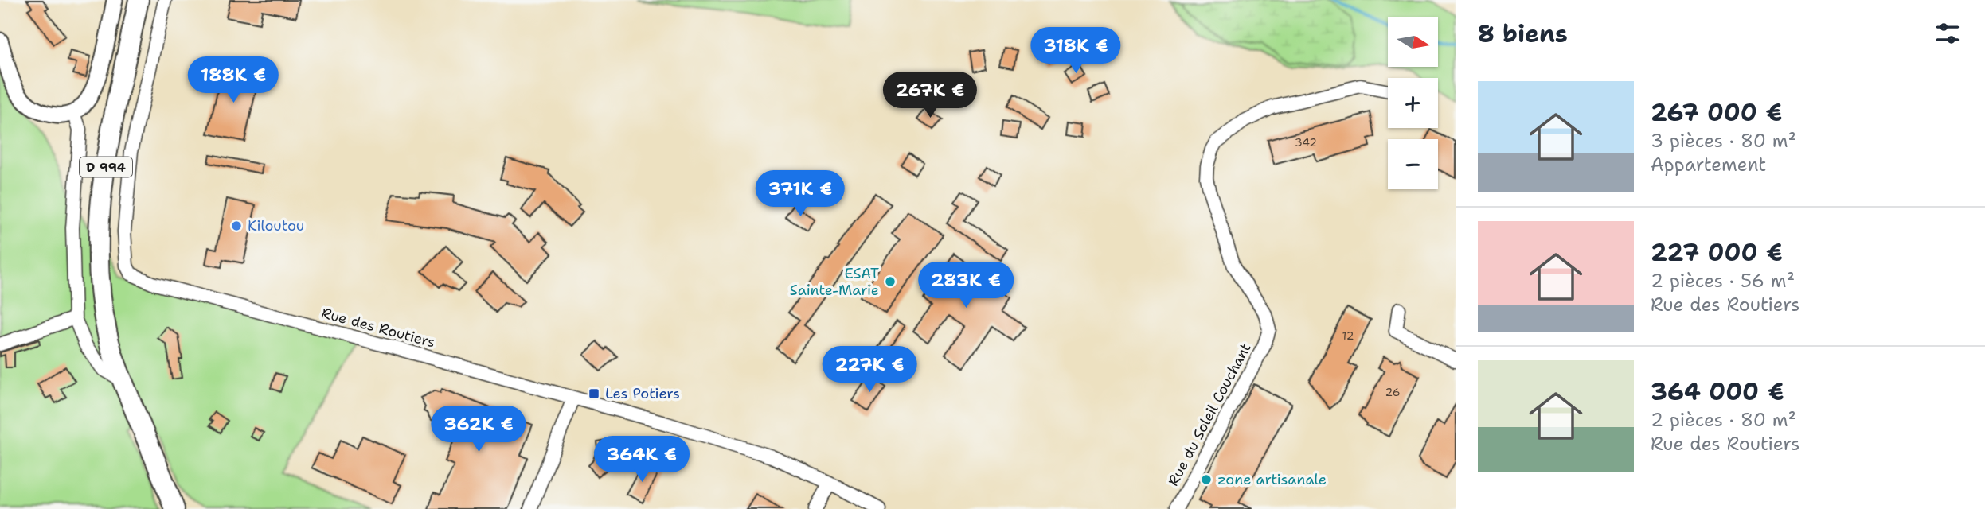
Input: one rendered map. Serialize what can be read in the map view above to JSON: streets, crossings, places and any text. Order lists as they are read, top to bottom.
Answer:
{
  "streets": {
    "main road": ["D 994"],
    "street": ["Rue des Routiers", "Rue du Soleil Couchant"]
  },
  "places": {
    "other": ["Kiloutou", "ESAT Sainte-Marie", "zone artisanale"],
    "transit": ["Les Potiers"]
  },
  "house_numbers": ["342", "12", "26"],
  "north": "right",
  "page": {
    "heading": "8 biens",
    "map_buttons": ["+", "−"],
    "price": [
      "318K €",
      "188K €",
      "267K €",
      "371K €",
      "283K €",
      "227K €",
      "362K €",
      "364K €"
    ],
    "list": [
      {
        "name": "267 000 €",
        "note": "3 pièces · 80 m² · Appartement"
      },
      {
        "name": "227 000 €",
        "note": "2 pièces · 56 m² · Rue des Routiers"
      },
      {
        "name": "364 000 €",
        "note": "2 pièces · 80 m² · Rue des Routiers"
      }
    ]
  }
}
